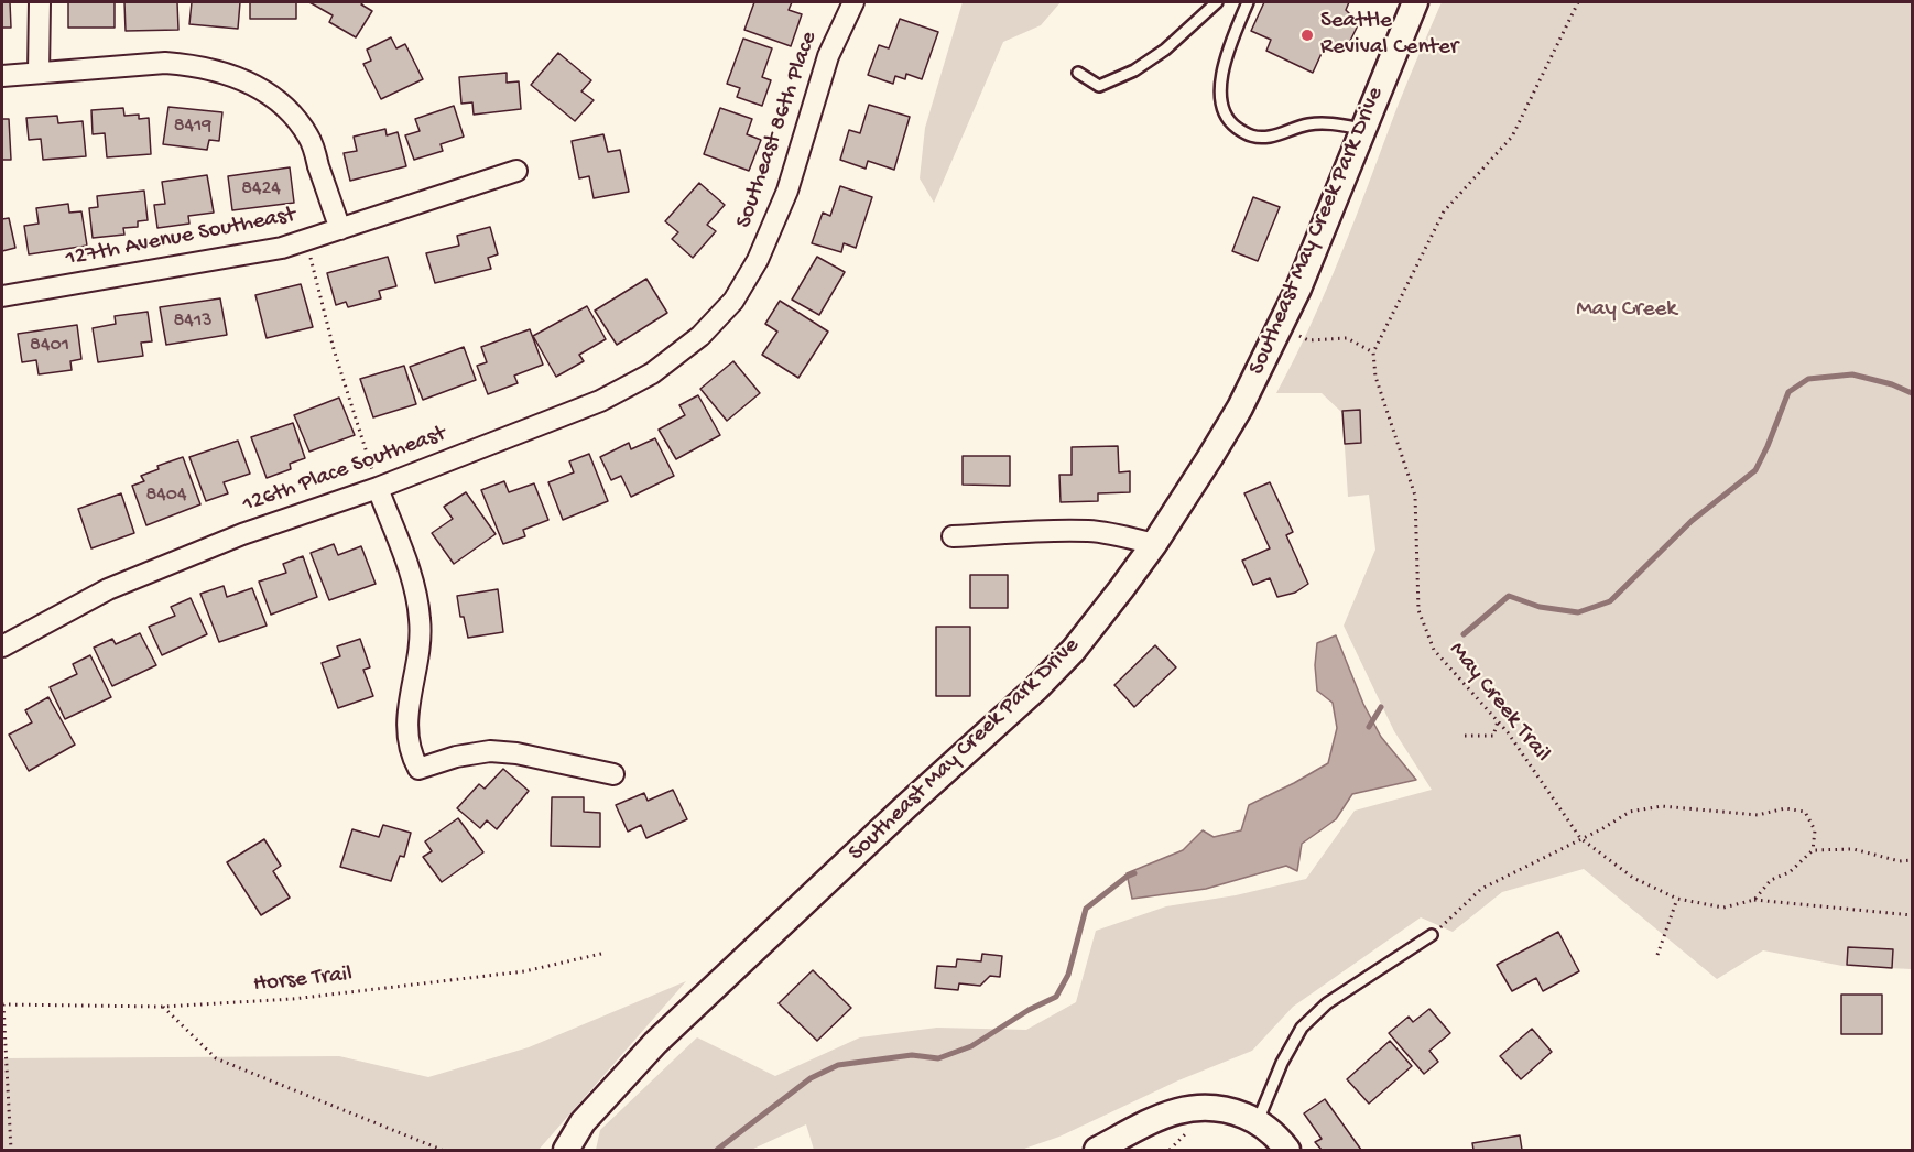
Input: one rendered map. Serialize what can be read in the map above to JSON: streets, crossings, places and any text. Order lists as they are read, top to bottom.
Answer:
{
  "streets": {
    "street": [
      "Southeast 86th Place",
      "Southeast May Creek Park Drive",
      "127th Avenue Southeast",
      "126th Place Southeast"
    ],
    "path": ["May Creek Trail", "Horse Trail"]
  },
  "crossings": [
    ["Southeast 86th Place", "126th Place Southeast"]
  ],
  "parks": ["May Creek"],
  "places": ["Seattle Revival Center"],
  "house_numbers": [
    "8419",
    "8424",
    "8413",
    "8401",
    "8404"
  ]
}
